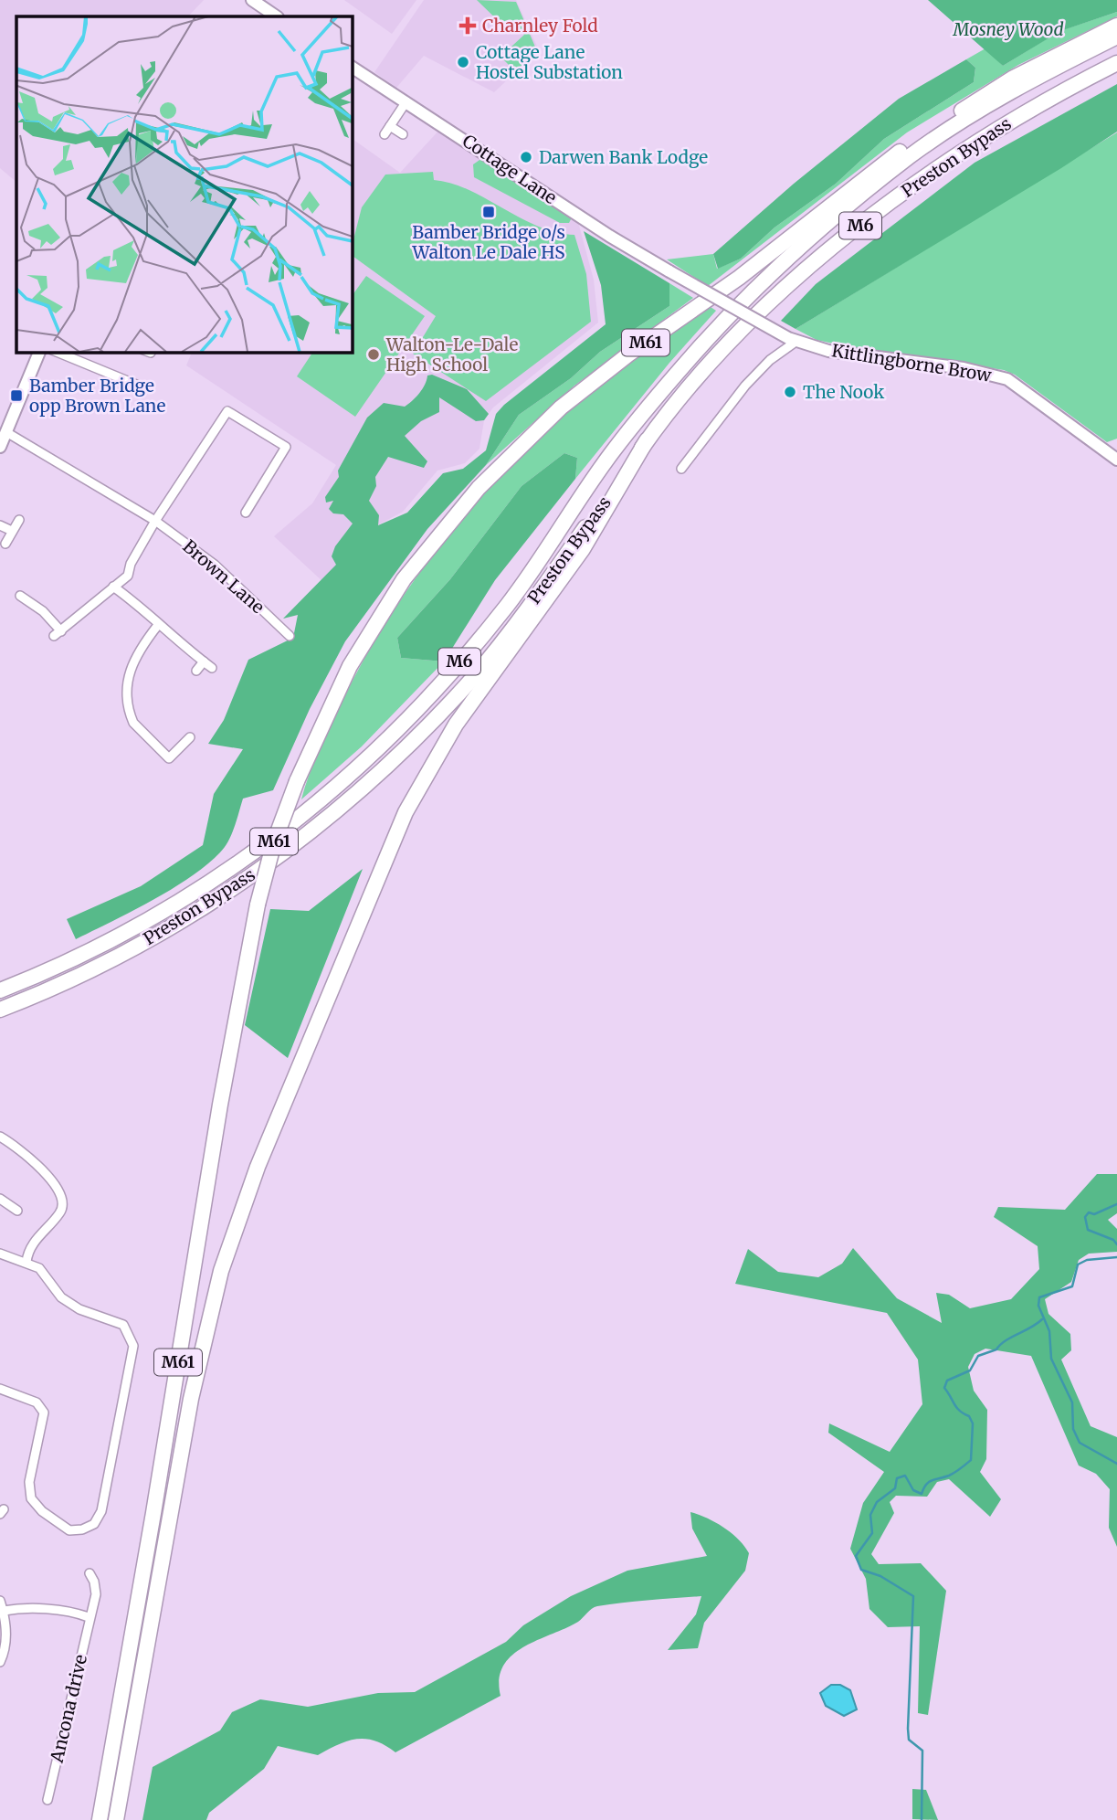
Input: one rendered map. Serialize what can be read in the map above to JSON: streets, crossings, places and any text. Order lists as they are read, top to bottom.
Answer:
{
  "streets": {
    "highway": ["Preston Bypass", "M6", "M61"],
    "street": [
      "Cottage Lane",
      "Kittlingborne Brow",
      "Brown Lane",
      "Ancona drive"
    ]
  },
  "crossings": [
    ["Preston Bypass", "M61"],
    ["Cottage Lane", "Kittlingborne Brow"]
  ],
  "parks": ["Mosney Wood"],
  "places": {
    "health": ["Charnley Fold"],
    "other": [
      "Cottage Lane Hostel Substation",
      "Darwen Bank Lodge",
      "Walton-Le-Dale High School",
      "The Nook"
    ],
    "transit": ["Bamber Bridge o/s Walton Le Dale HS", "Bamber Bridge opp Brown Lane"]
  }
}
